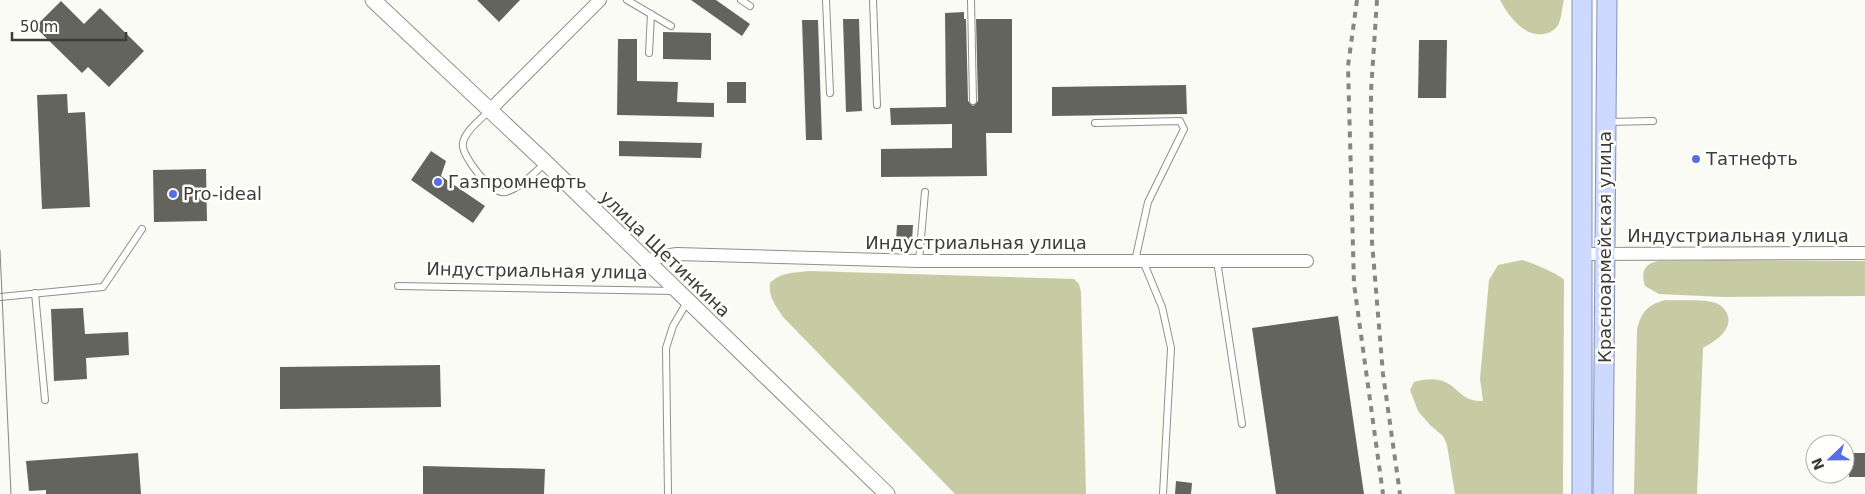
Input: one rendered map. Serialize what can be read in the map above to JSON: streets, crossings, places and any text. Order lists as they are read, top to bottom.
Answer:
{
  "streets": {
    "main road": ["Красноармейская улица"],
    "street": ["Индустриальная улица", "улица Щетинкина"]
  },
  "crossings": [
    ["Индустриальная улица", "Красноармейская улица"],
    ["Индустриальная улица", "улица Щетинкина"]
  ],
  "places": ["Татнефть", "Газпромнефть", "Pro-ideal"],
  "scale_bar": "50 m",
  "north": "left"
}
